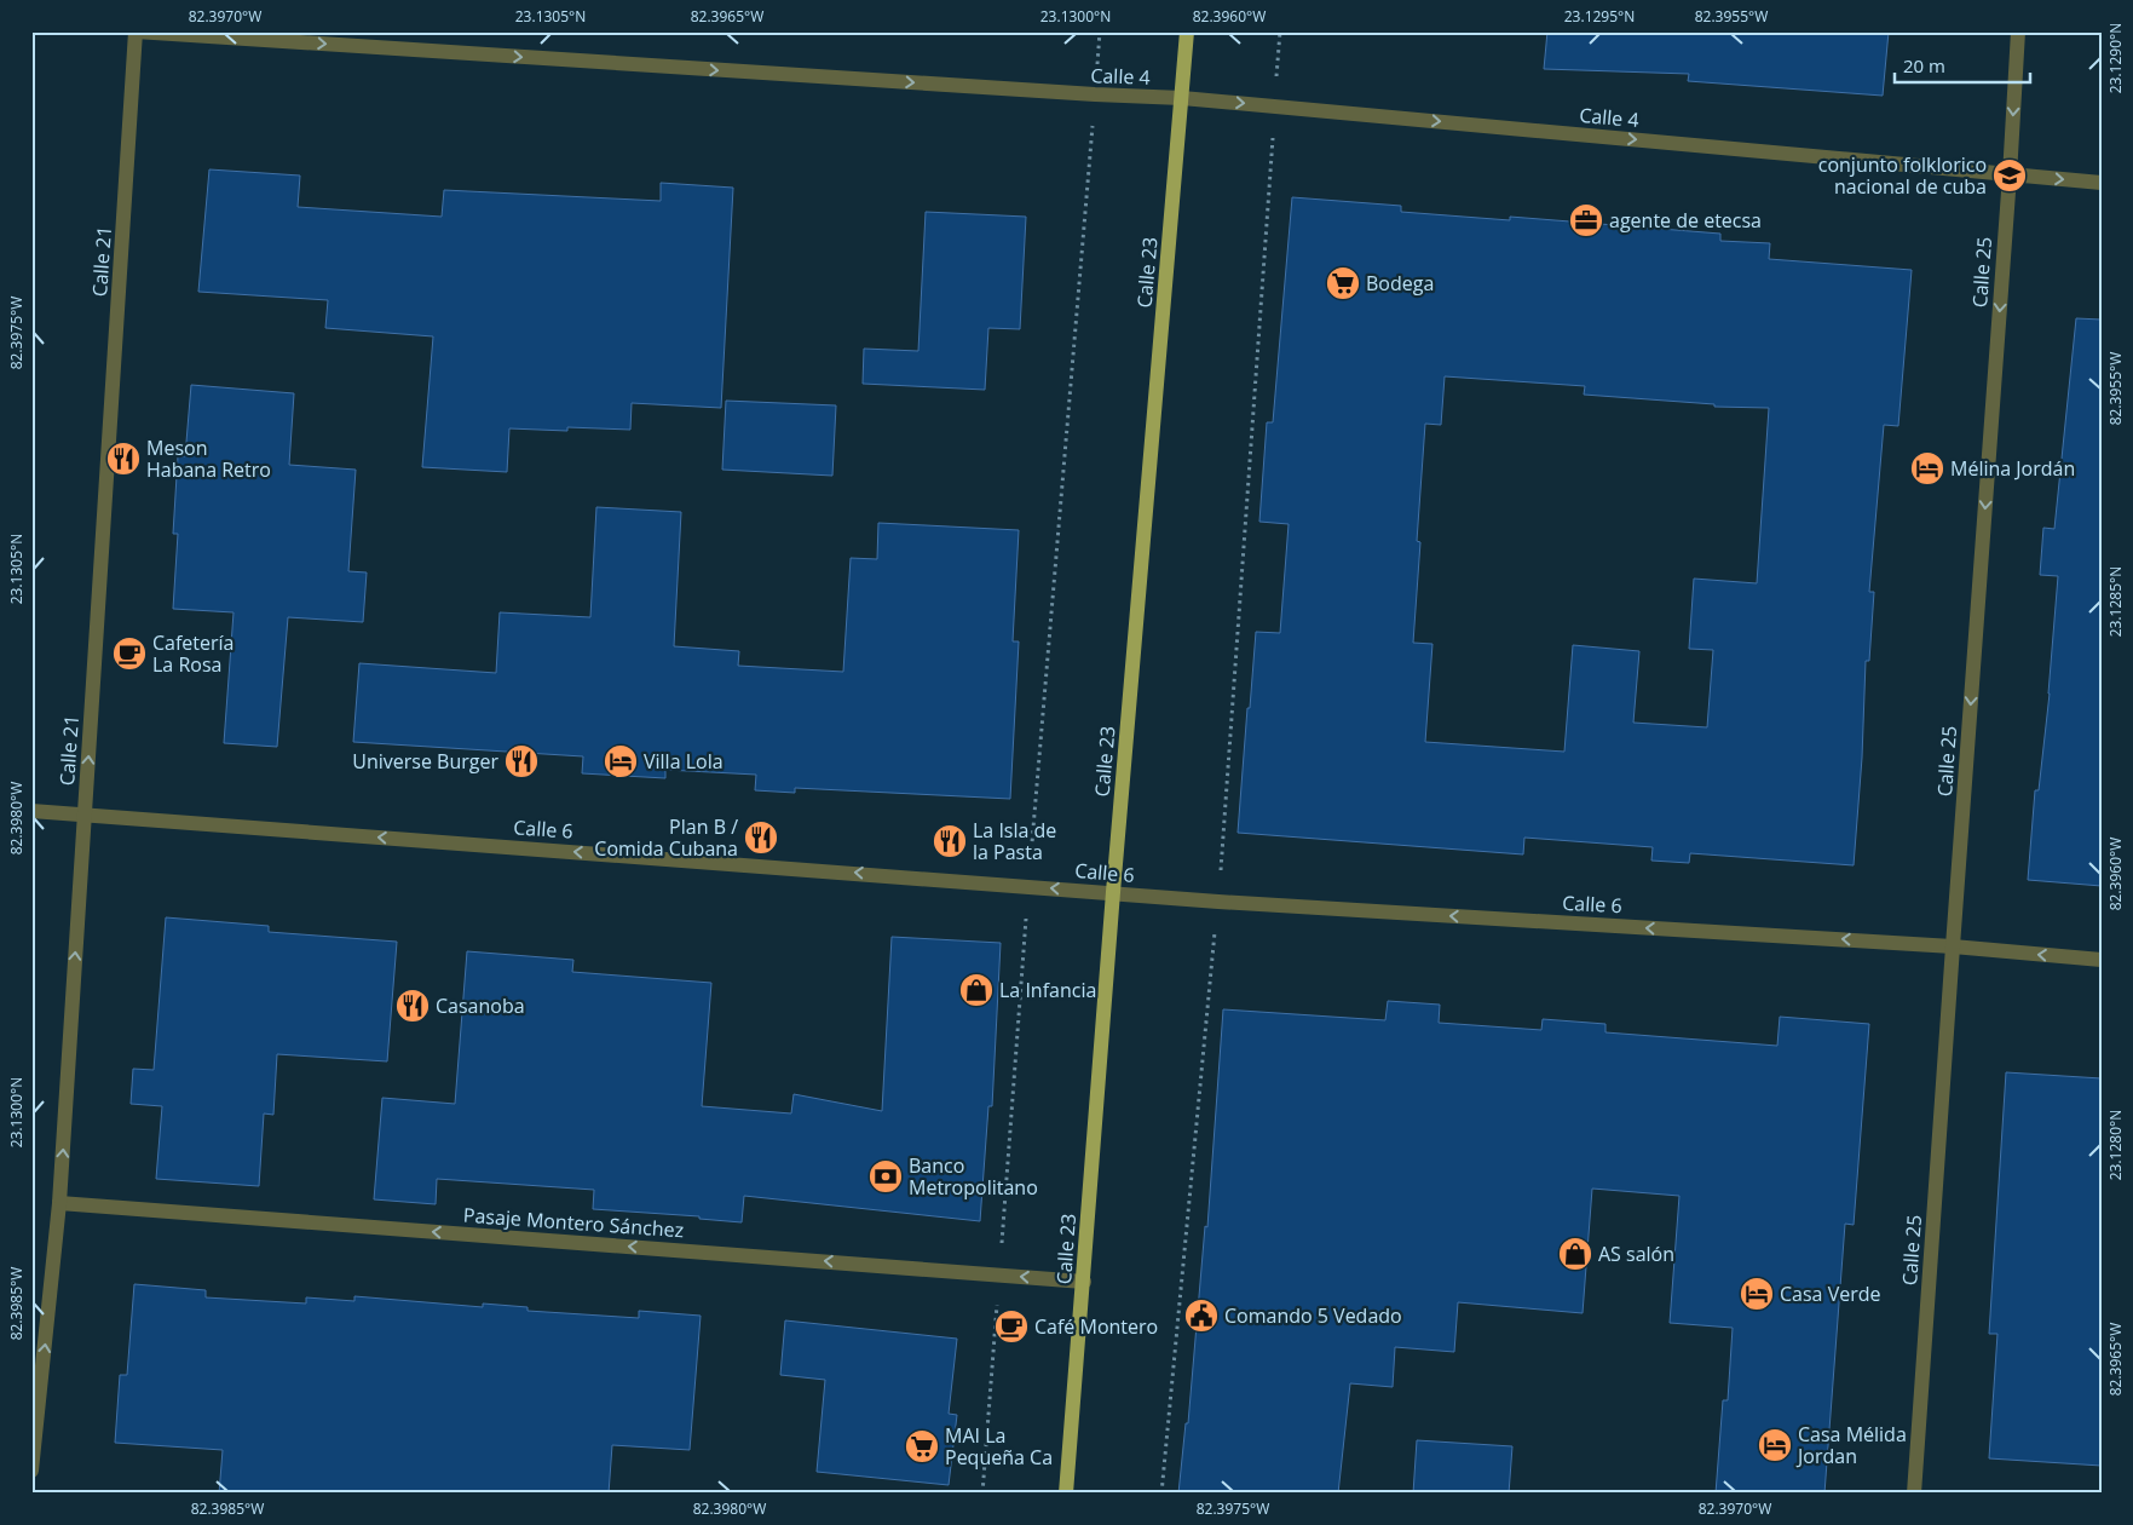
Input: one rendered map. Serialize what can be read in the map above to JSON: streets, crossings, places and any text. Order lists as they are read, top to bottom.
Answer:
{
  "streets": {
    "main road": ["Calle 23"],
    "street": [
      "Calle 4",
      "Calle 21",
      "Calle 25",
      "Calle 6",
      "Pasaje Montero Sánchez"
    ]
  },
  "crossings": [
    ["Calle 4", "Calle 21"],
    ["Calle 4", "Calle 23"],
    ["Calle 4", "Calle 25"],
    ["Calle 21", "Calle 6"],
    ["Calle 21", "Pasaje Montero Sánchez"],
    ["Calle 23", "Calle 6"],
    ["Calle 23", "Pasaje Montero Sánchez"],
    ["Calle 25", "Calle 6"]
  ],
  "one_way": [
    "Calle 4",
    "Calle 21",
    "Calle 25",
    "Calle 6",
    "Pasaje Montero Sánchez"
  ],
  "places": {
    "school or university": ["conjunto folklorico nacional de cuba"],
    "office": ["agente de etecsa"],
    "supermarket": ["Bodega", "MAI La Pequeña Ca"],
    "restaurant": [
      "Meson Habana Retro",
      "Universe Burger",
      "Plan B / Comida Cubana",
      "La Isla de la Pasta",
      "Casanoba"
    ],
    "hotel": [
      "Mélina Jordán",
      "Villa Lola",
      "Casa Verde",
      "Casa Mélida Jordan"
    ],
    "cafe": ["Cafetería La Rosa", "Café Montero"],
    "shop": ["La Infancia", "AS salón"],
    "bank": ["Banco Metropolitano"],
    "public building": ["Comando 5 Vedado"]
  },
  "scale_bar": "20 m",
  "coordinates": [
    "82.3970°W",
    "23.1305°N",
    "82.3965°W",
    "23.1300°N",
    "82.3960°W",
    "23.1295°N",
    "82.3955°W",
    "23.1290°N",
    "82.3975°W",
    "23.1285°N",
    "82.3980°W",
    "23.1280°N",
    "82.3985°W"
  ]
}
